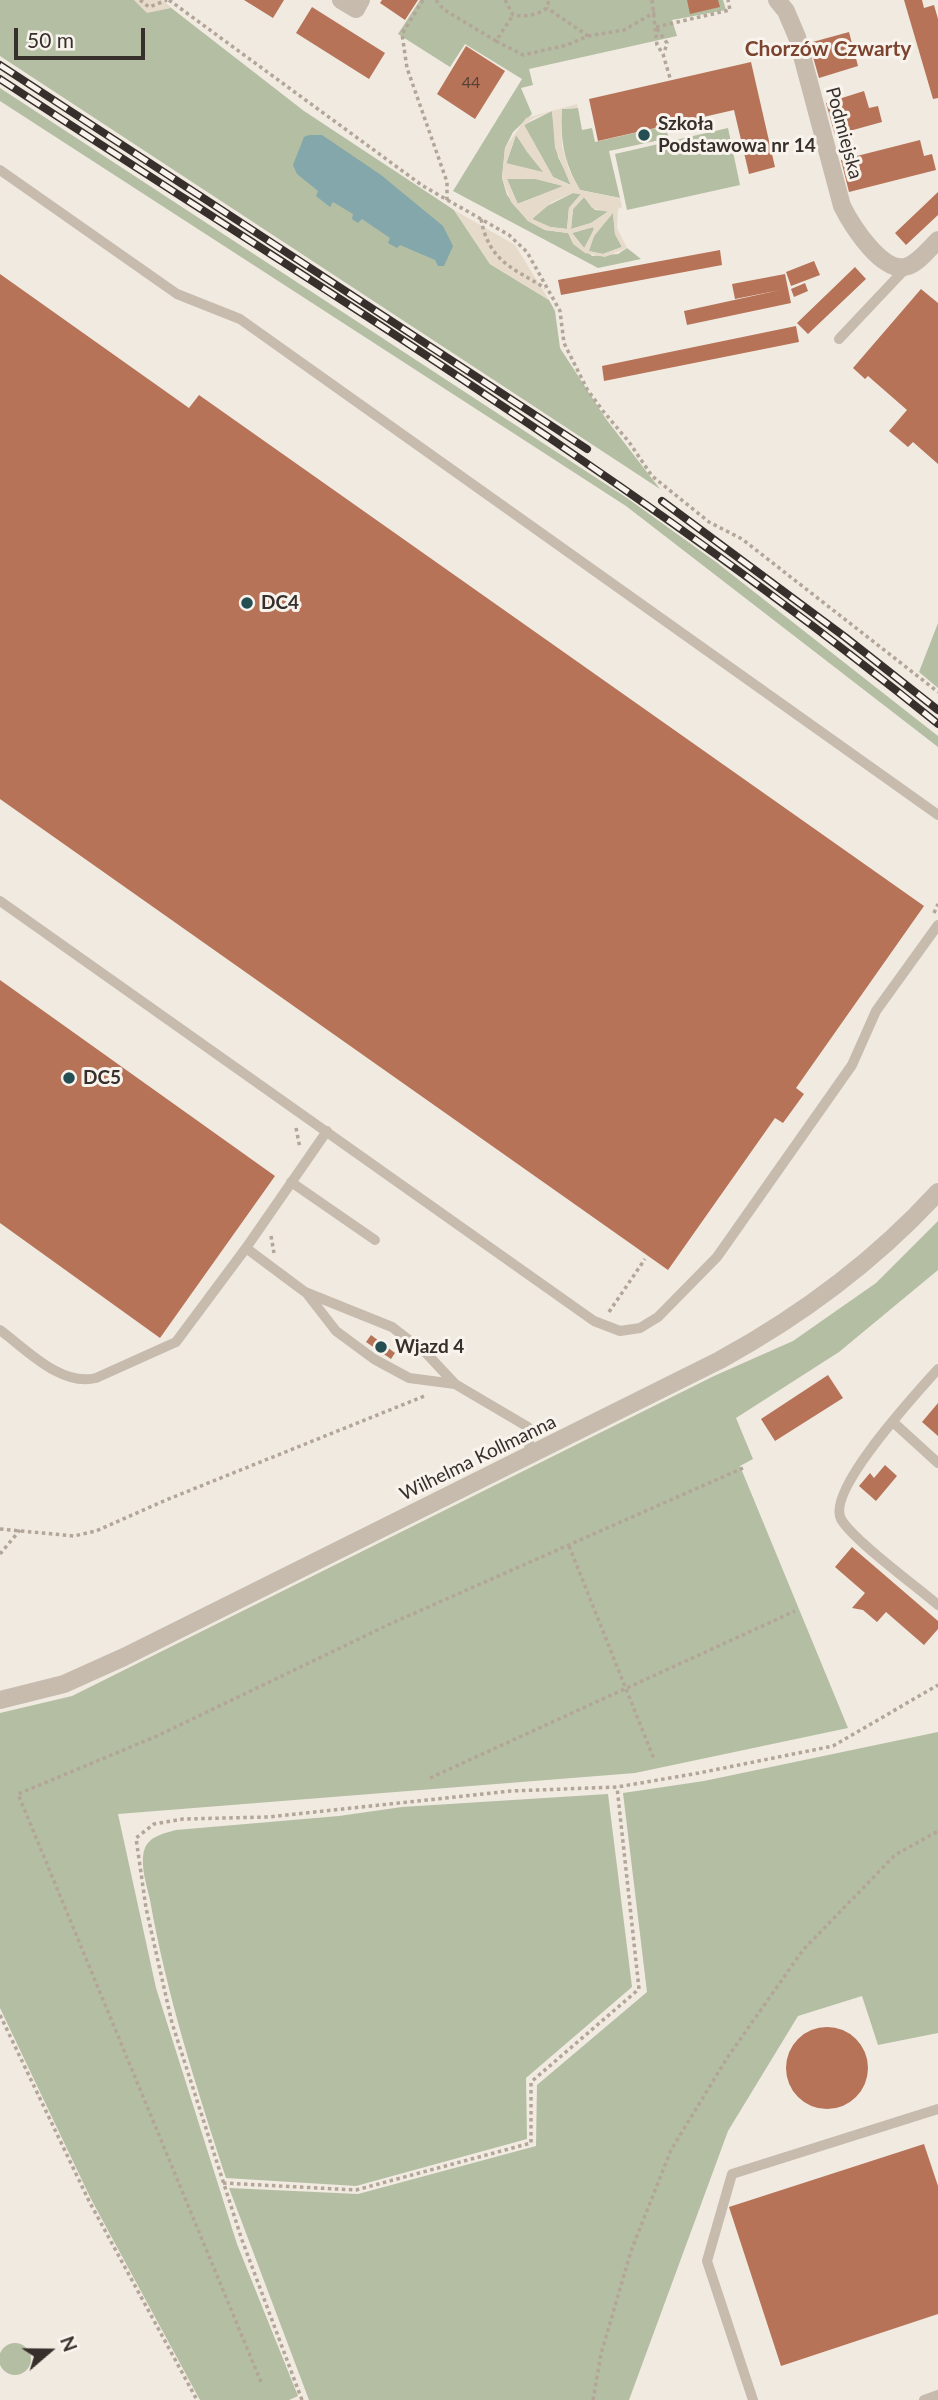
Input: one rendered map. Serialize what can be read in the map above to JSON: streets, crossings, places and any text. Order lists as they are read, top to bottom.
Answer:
{
  "streets": {
    "street": ["Podmiejska", "Wilhelma Kollmanna"]
  },
  "districts": ["Chorzów Czwarty"],
  "places": [
    "Szkoła Podstawowa nr 14",
    "DC4",
    "DC5",
    "Wjazd 4"
  ],
  "house_numbers": ["44"],
  "scale_bar": "50 m",
  "north": "right"
}
